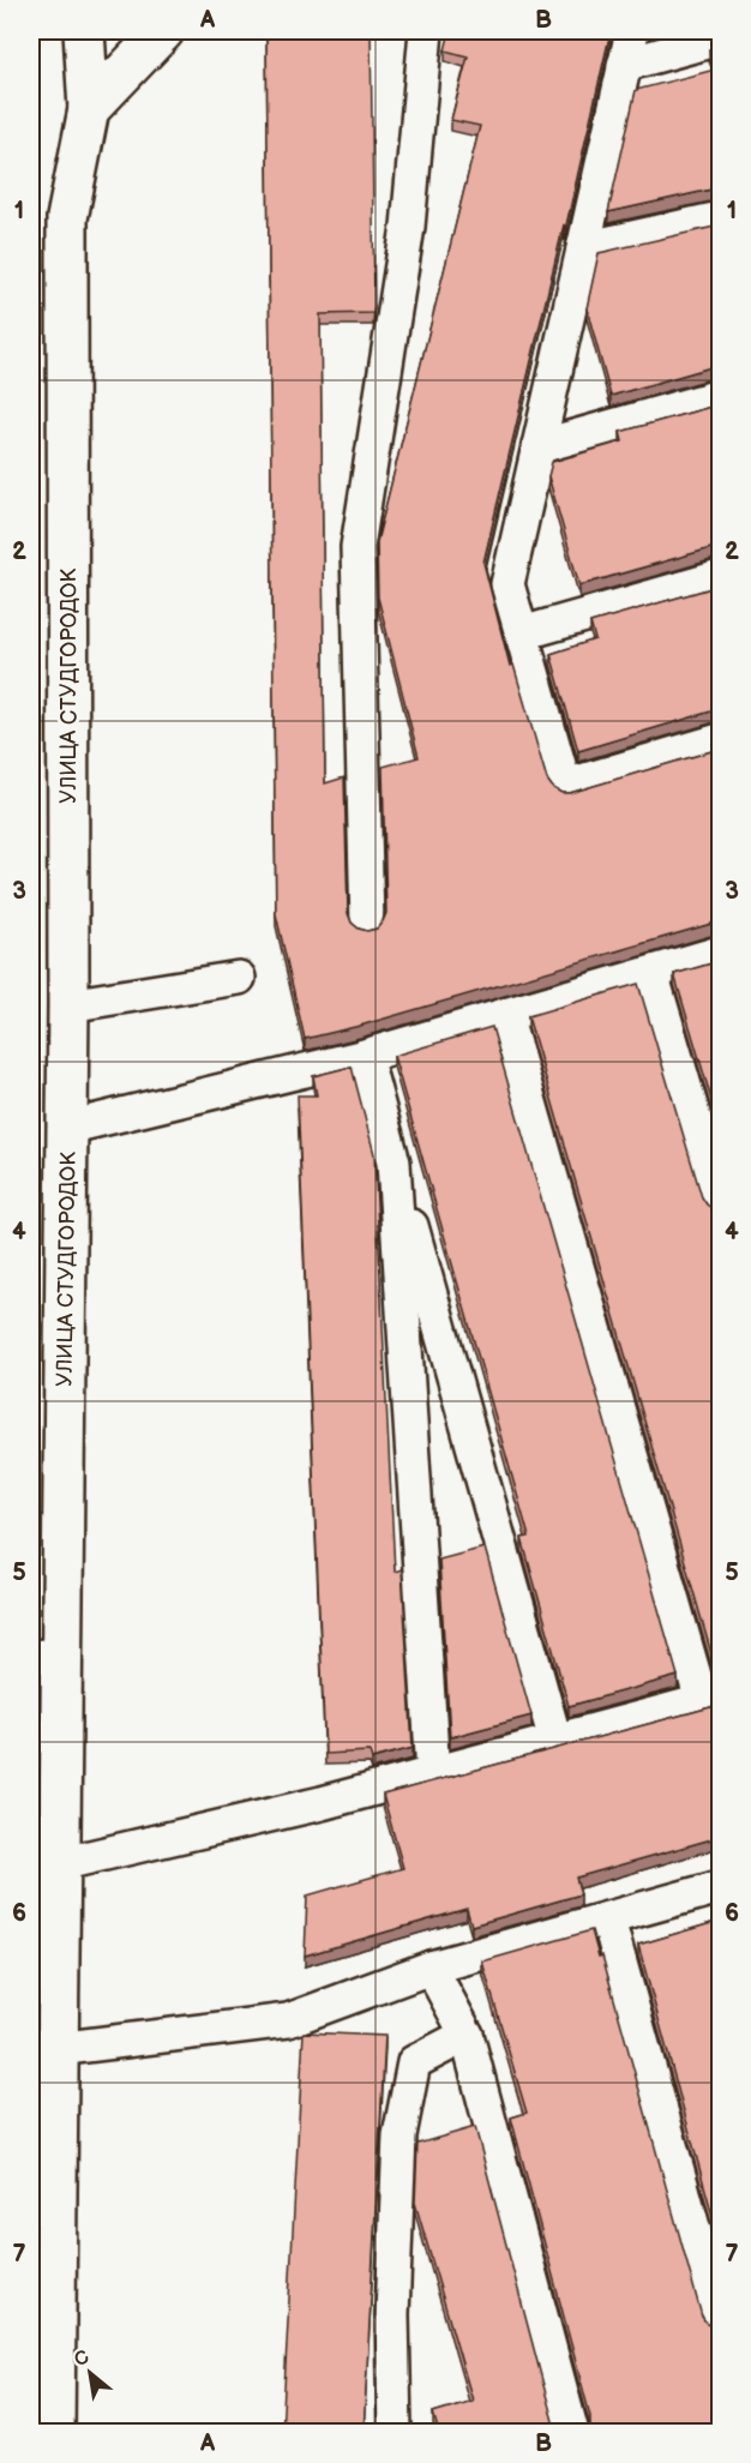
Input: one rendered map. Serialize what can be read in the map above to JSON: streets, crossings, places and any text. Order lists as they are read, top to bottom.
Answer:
{
  "streets": {
    "street": ["УЛИЦА СТУДГОРОДОК"]
  },
  "north": "top left",
  "grid": {
    "columns": ["A", "B"],
    "rows": [
      "1",
      "2",
      "3",
      "4",
      "5",
      "6",
      "7"
    ]
  }
}
